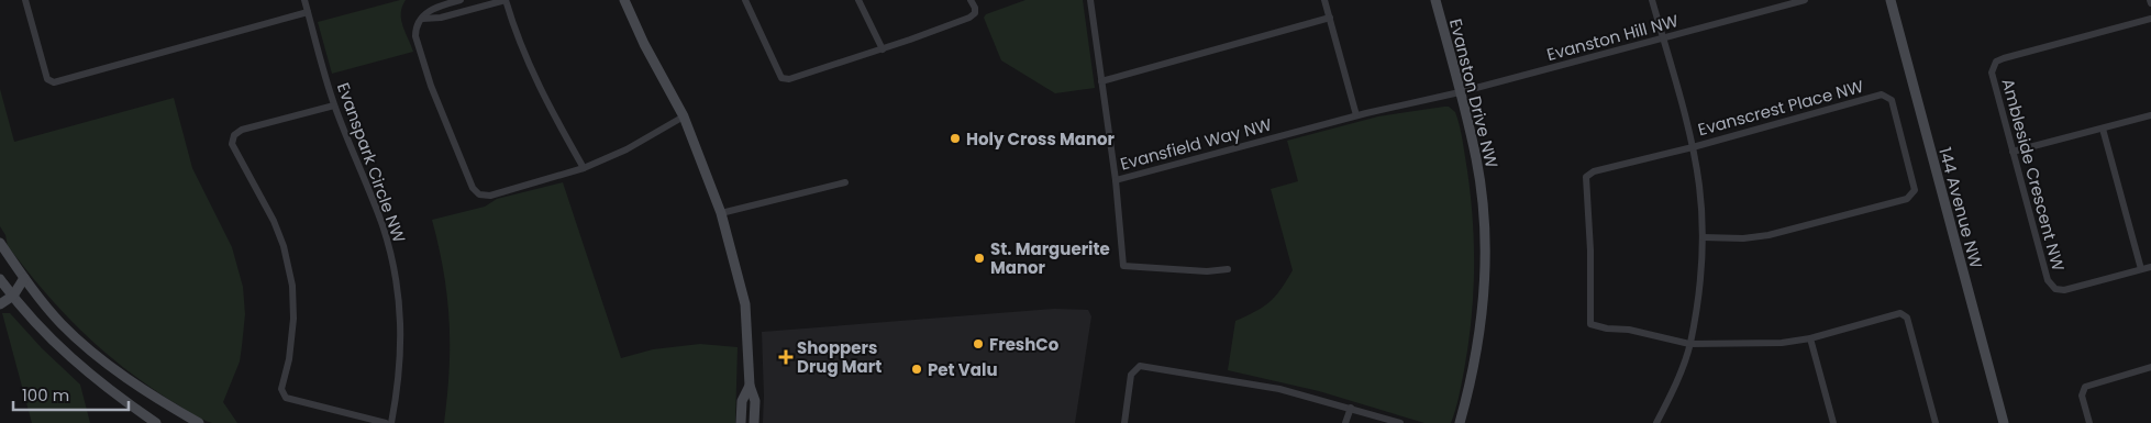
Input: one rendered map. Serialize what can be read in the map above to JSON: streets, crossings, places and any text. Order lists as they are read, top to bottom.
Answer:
{
  "streets": {
    "street": [
      "Evanston Hill NW",
      "Evanston Drive NW",
      "Evanscrest Place NW",
      "Evansfield Way NW",
      "Evanspark Circle NW",
      "Ambleside Crescent NW",
      "144 Avenue NW"
    ]
  },
  "crossings": [
    ["Evanston Hill NW", "Evanston Drive NW"],
    ["Evanston Hill NW", "Evansfield Way NW"],
    ["Evanston Drive NW", "Evansfield Way NW"]
  ],
  "places": {
    "other": [
      "Holy Cross Manor",
      "St. Marguerite Manor",
      "FreshCo",
      "Pet Valu"
    ],
    "health": ["Shoppers Drug Mart"]
  },
  "scale_bar": "100 m"
}
